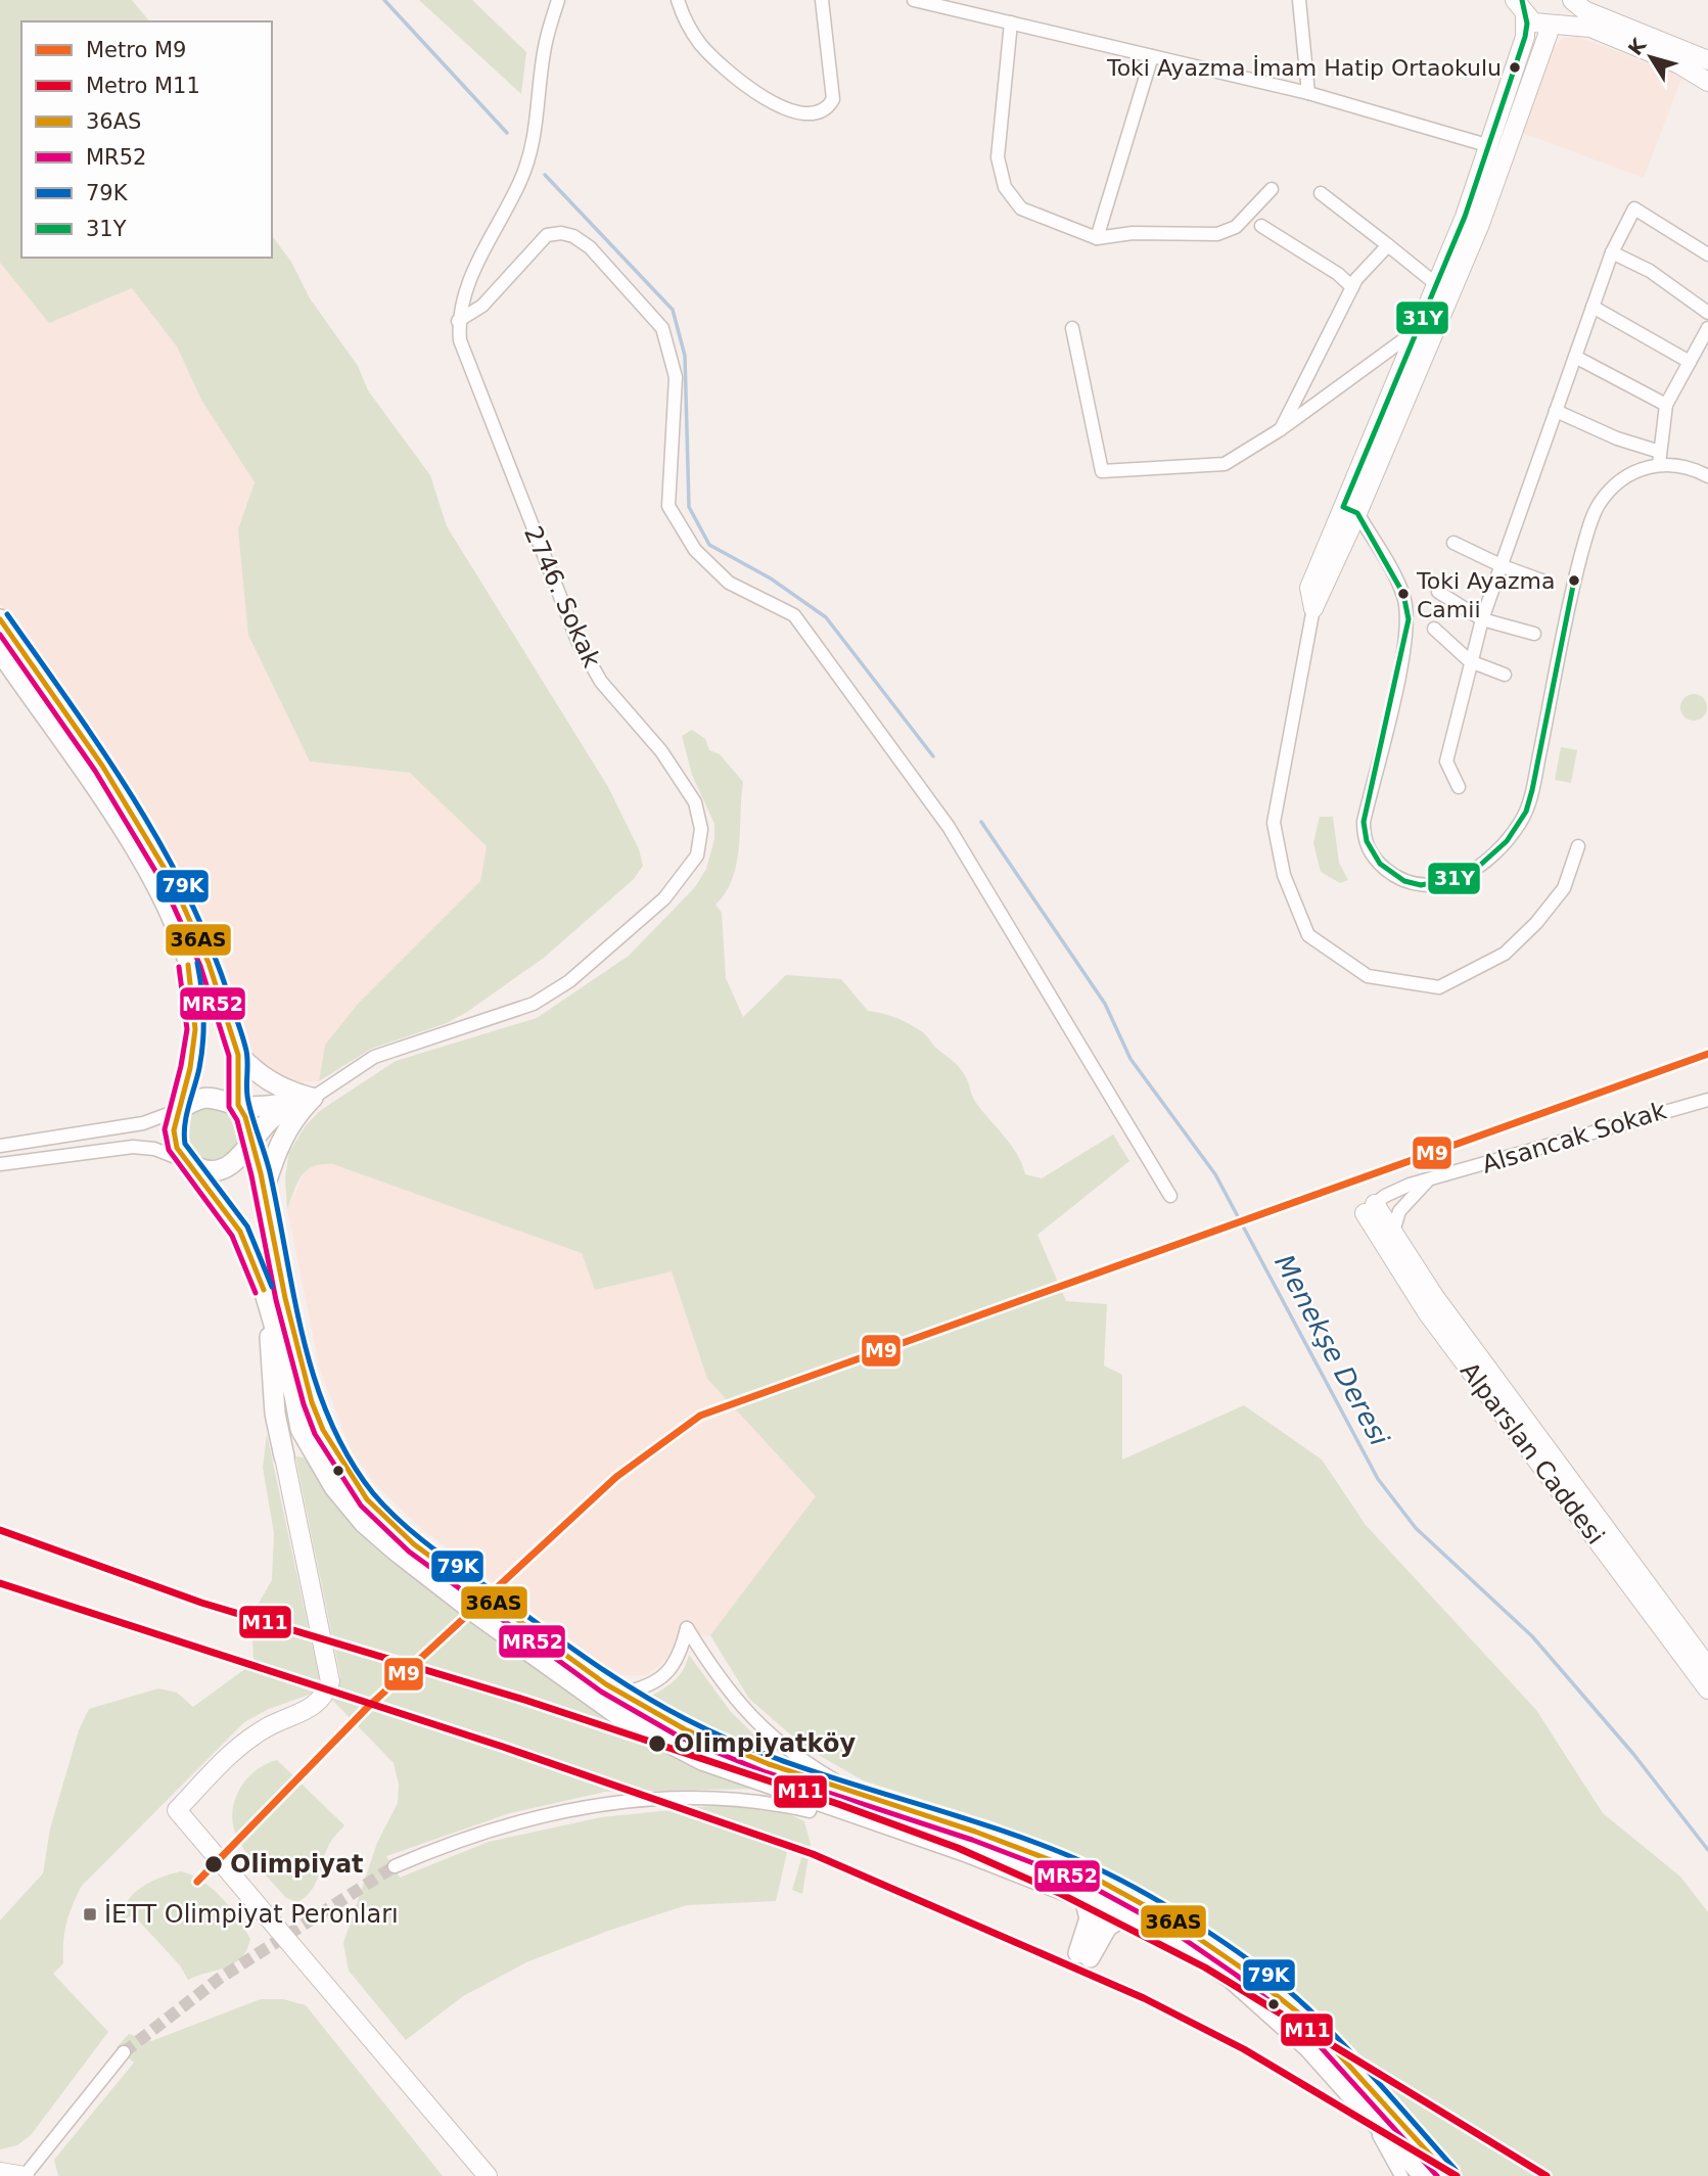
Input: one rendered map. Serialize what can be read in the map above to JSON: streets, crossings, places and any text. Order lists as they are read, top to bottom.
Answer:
{
  "streets": {
    "street": ["2746. Sokak", "Alsancak Sokak", "Alparslan Caddesi"]
  },
  "crossings": [
    ["Alsancak Sokak", "Alparslan Caddesi"]
  ],
  "water": ["Menekşe Deresi"],
  "places": {
    "other": [
      "Toki Ayazma İmam Hatip Ortaokulu",
      "Toki Ayazma Camii",
      "Olimpiyatköy",
      "Olimpiyat"
    ],
    "transit": ["İETT Olimpiyat Peronları"]
  },
  "lines": [
    "transit line 31Y",
    "transit line 79K",
    "transit line 36AS",
    "transit line MR52",
    "metro line M9",
    "metro line M11"
  ],
  "legend": [
    "Metro M9",
    "Metro M11",
    "36AS",
    "MR52",
    "79K",
    "31Y"
  ],
  "north": "top left"
}
